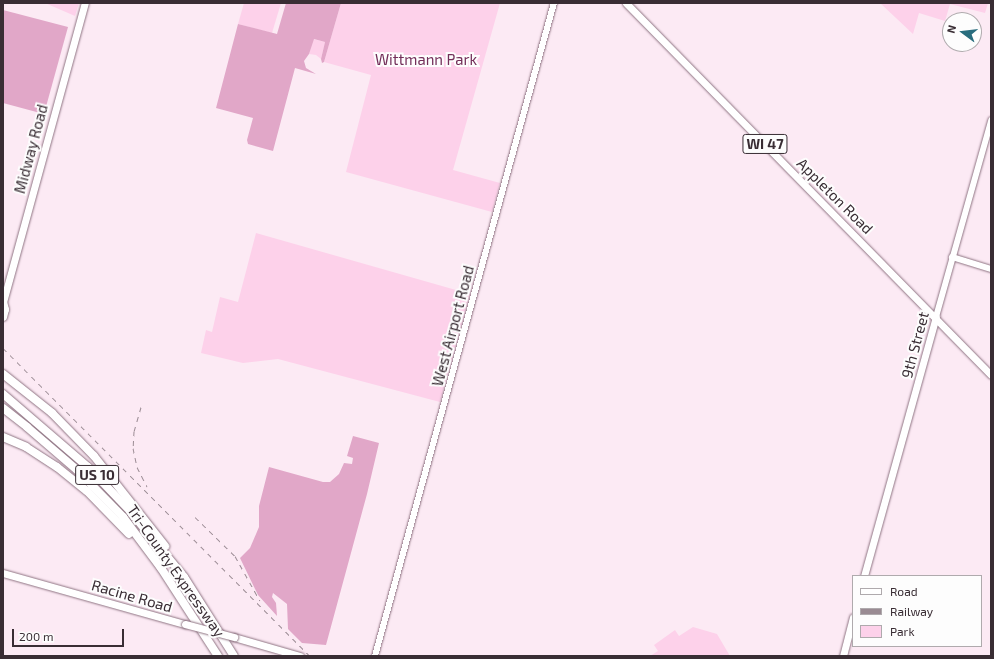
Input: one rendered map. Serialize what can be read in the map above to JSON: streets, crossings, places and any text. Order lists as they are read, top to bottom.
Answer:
{
  "streets": {
    "highway": ["US 10", "Tri-County Expressway"],
    "main road": [
      "WI 47",
      "Midway Road",
      "Appleton Road",
      "9th Street",
      "Racine Road"
    ],
    "street": ["West Airport Road"]
  },
  "crossings": [
    ["Appleton Road", "9th Street"]
  ],
  "parks": ["Wittmann Park"],
  "legend": ["Road", "Railway", "Park"],
  "scale_bar": "200 m",
  "north": "left"
}
